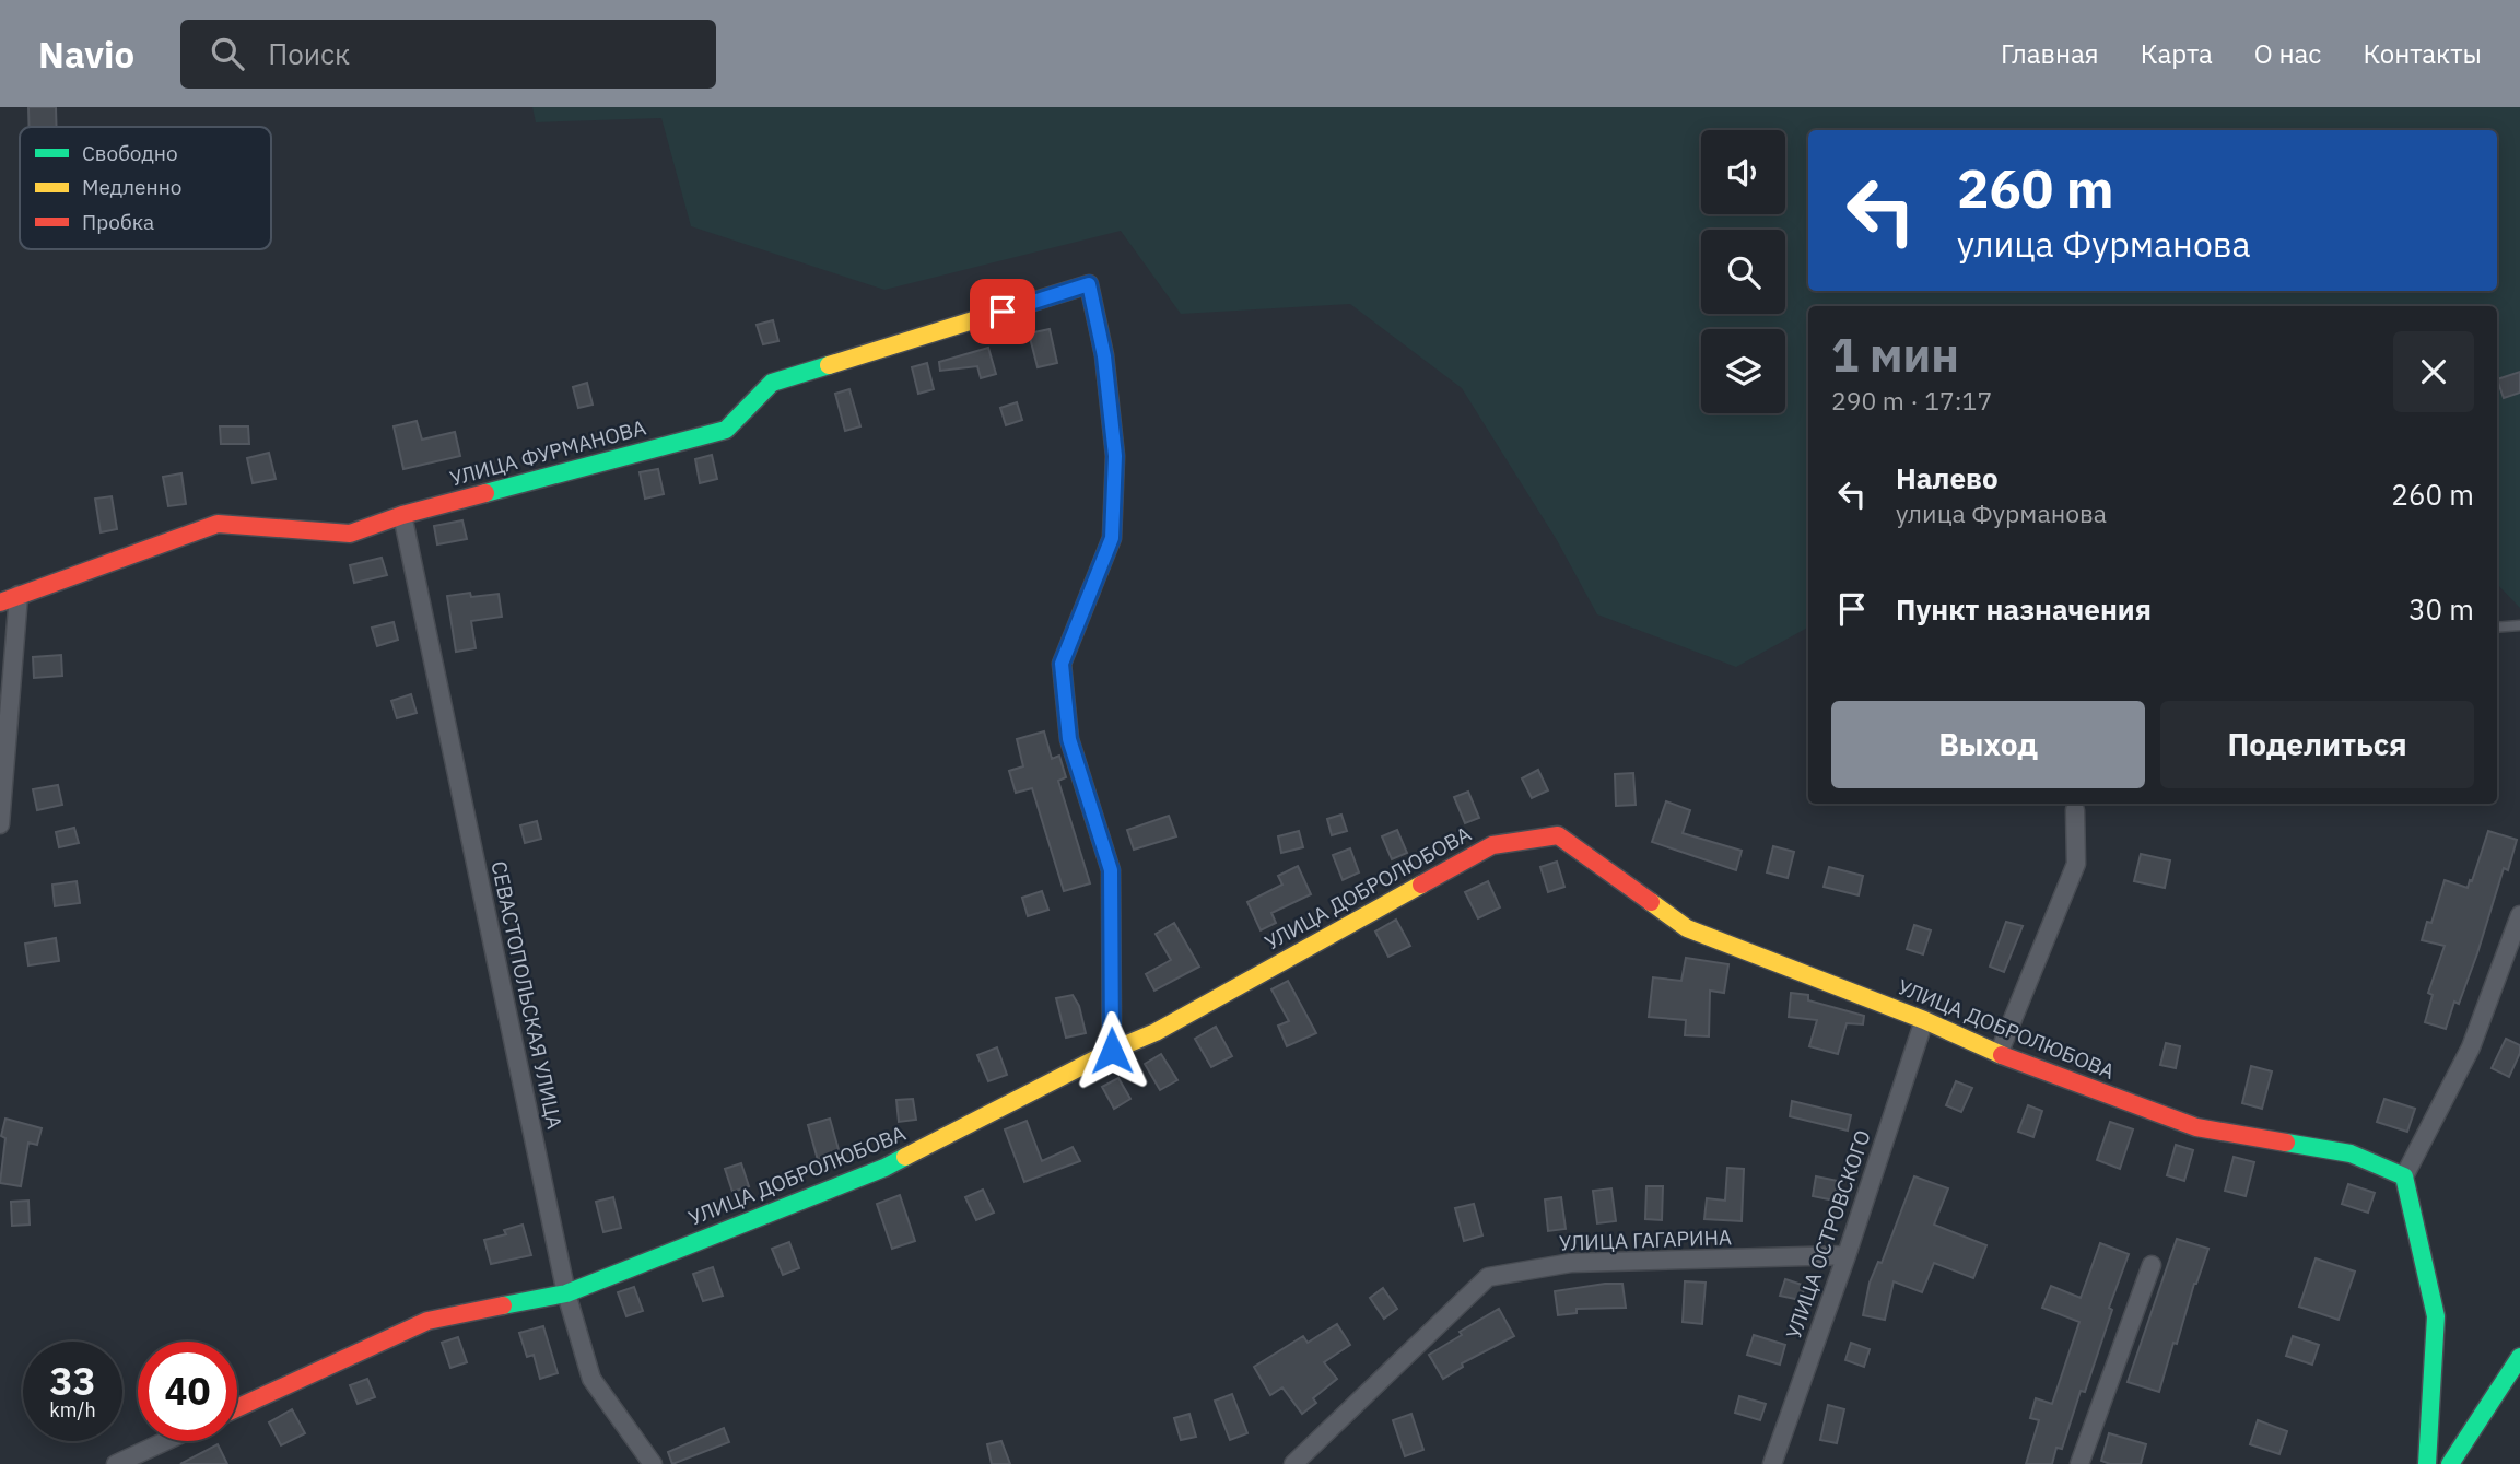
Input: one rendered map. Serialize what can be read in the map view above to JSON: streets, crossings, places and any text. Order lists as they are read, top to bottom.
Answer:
{
  "streets": {
    "street": [
      "УЛИЦА ФУРМАНОВА",
      "УЛИЦА ДОБРОЛЮБОВА",
      "СЕВАСТОПОЛЬСКАЯ УЛИЦА",
      "УЛИЦА ОСТРОВСКОГО",
      "УЛИЦА ГАГАРИНА"
    ]
  },
  "crossings": [
    ["УЛИЦА ФУРМАНОВА", "УЛИЦА ДОБРОЛЮБОВА"],
    ["УЛИЦА ФУРМАНОВА", "СЕВАСТОПОЛЬСКАЯ УЛИЦА"],
    ["УЛИЦА ДОБРОЛЮБОВА", "СЕВАСТОПОЛЬСКАЯ УЛИЦА"],
    ["УЛИЦА ДОБРОЛЮБОВА", "УЛИЦА ОСТРОВСКОГО"],
    ["УЛИЦА ОСТРОВСКОГО", "УЛИЦА ГАГАРИНА"]
  ],
  "legend": ["Свободно", "Медленно", "Пробка"],
  "page": {
    "header": "Navio",
    "search": "Поиск",
    "nav": [
      "Главная",
      "Карта",
      "О нас",
      "Контакты"
    ],
    "turn": ["260 m", "улица Фурманова"],
    "heading": ["1 мин", "290 m · 17:17"],
    "list": [
      {
        "name": "Налево",
        "note": "улица Фурманова",
        "value": "260 m"
      },
      {
        "name": "Пункт назначения",
        "value": "30 m"
      }
    ],
    "buttons": ["Выход", "Поделиться"],
    "speed": "33 km/h",
    "limit": "40"
  }
}
